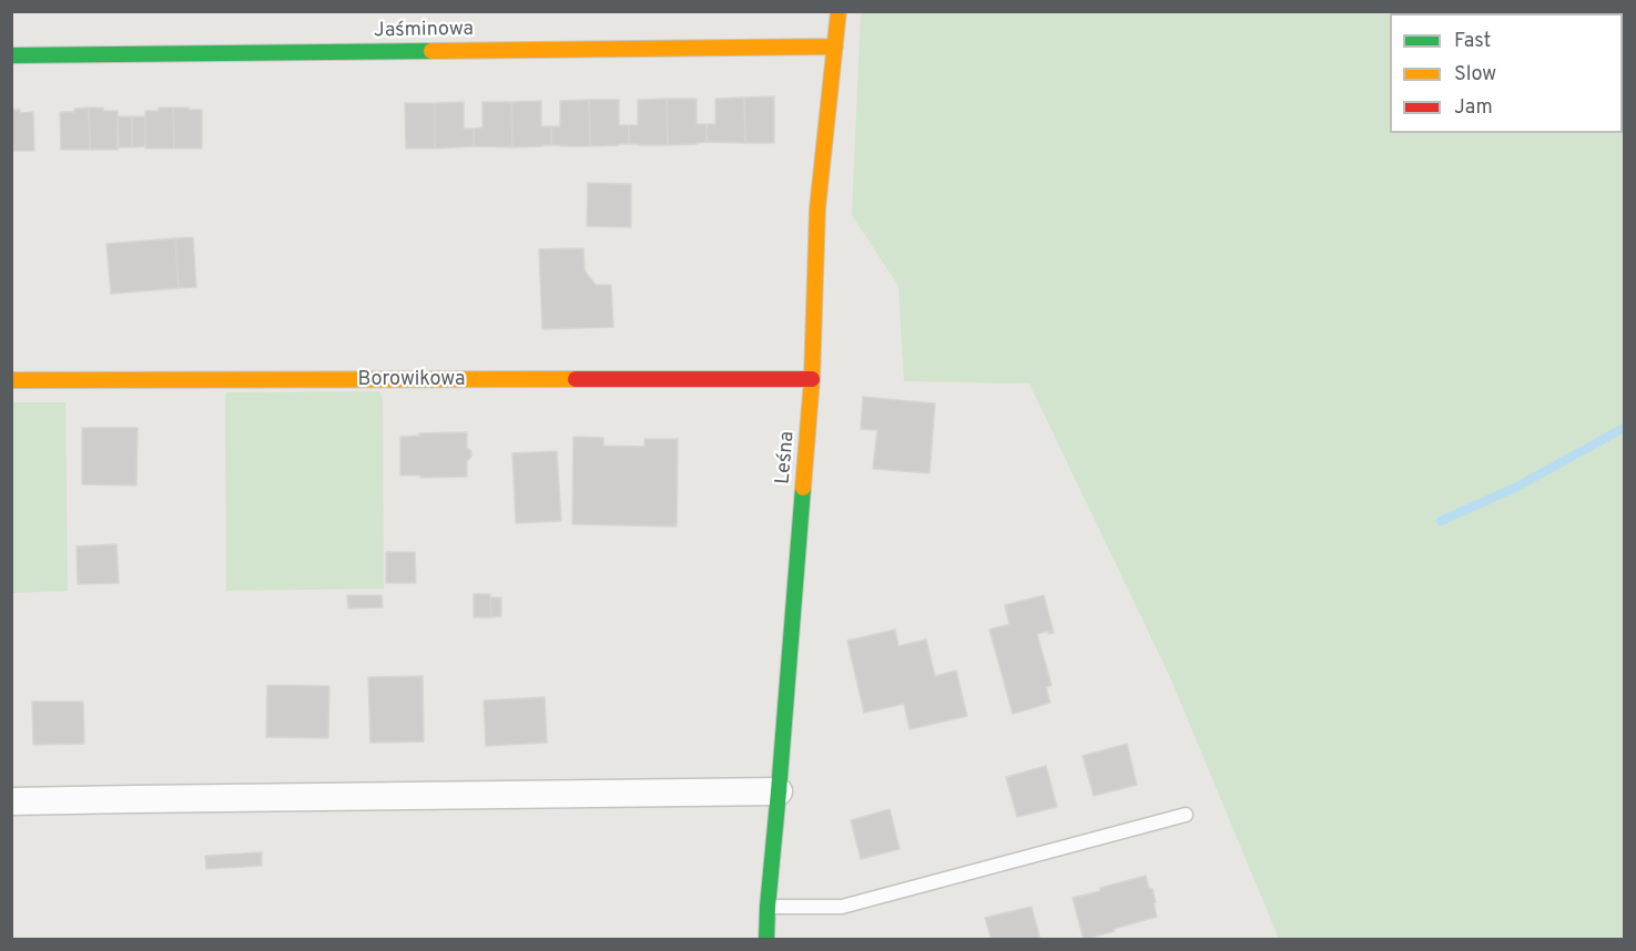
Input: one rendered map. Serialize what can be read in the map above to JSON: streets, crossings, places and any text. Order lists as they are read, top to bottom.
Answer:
{
  "streets": {
    "street": ["Jaśminowa", "Borowikowa", "Leśna"]
  },
  "crossings": [
    ["Jaśminowa", "Leśna"],
    ["Borowikowa", "Leśna"]
  ],
  "legend": ["Fast", "Slow", "Jam"]
}
